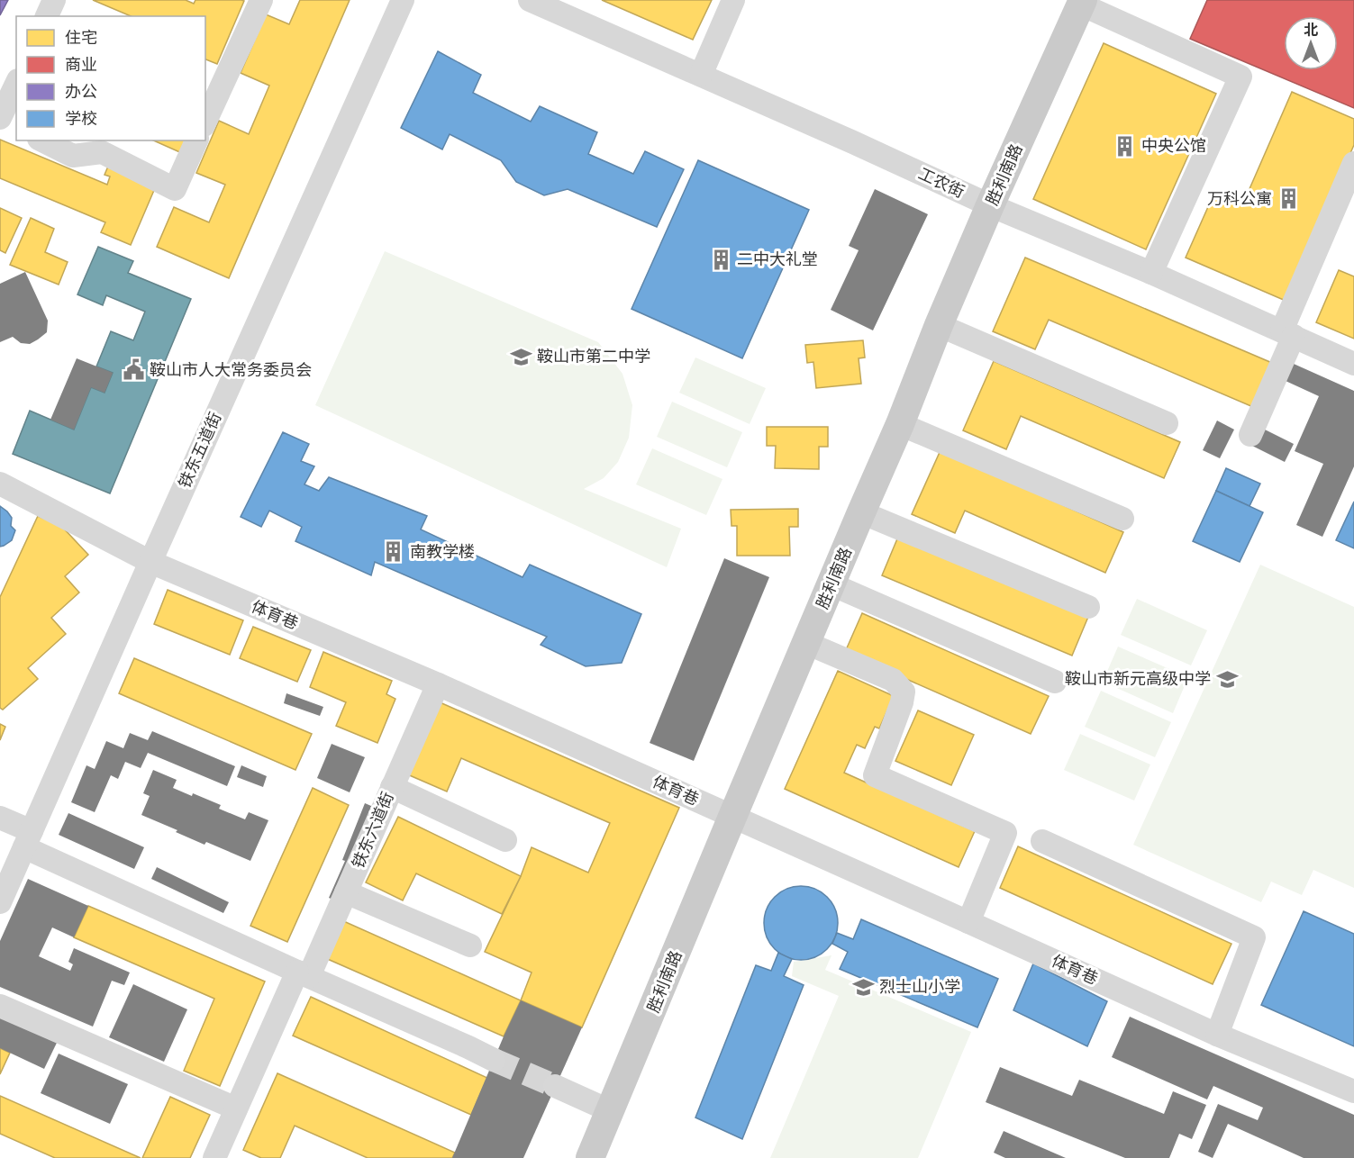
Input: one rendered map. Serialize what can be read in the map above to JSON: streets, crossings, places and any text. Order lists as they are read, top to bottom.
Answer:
{
  "streets": {
    "main road": ["胜利南路"],
    "street": [
      "工农街",
      "铁东五道街",
      "体育巷",
      "铁东六道街"
    ]
  },
  "crossings": [
    ["胜利南路", "工农街"],
    ["胜利南路", "体育巷"],
    ["铁东五道街", "体育巷"],
    ["体育巷", "铁东六道街"]
  ],
  "places": {
    "building": [
      "中央公馆",
      "万科公寓",
      "二中大礼堂",
      "南教学楼"
    ],
    "school or university": ["鞍山市第二中学", "鞍山市新元高级中学", "烈士山小学"],
    "public building": ["鞍山市人大常务委员会"]
  },
  "legend": [
    "住宅",
    "商业",
    "办公",
    "学校"
  ],
  "north": "top"
}
